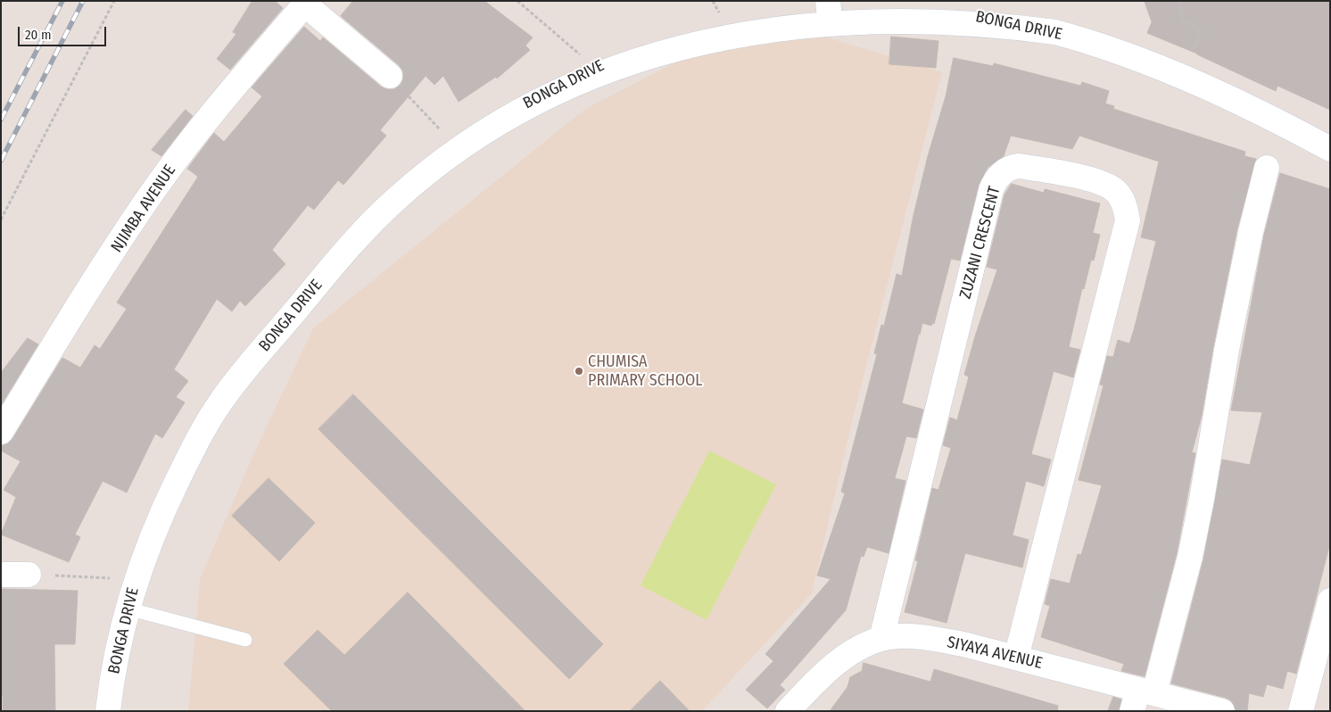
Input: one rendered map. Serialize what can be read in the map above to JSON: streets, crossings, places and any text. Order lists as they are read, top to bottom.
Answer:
{
  "streets": {
    "street": [
      "BONGA DRIVE",
      "NJIMBA AVENUE",
      "ZUZANI CRESCENT",
      "SIYAYA AVENUE"
    ]
  },
  "crossings": [
    ["ZUZANI CRESCENT", "SIYAYA AVENUE"]
  ],
  "places": ["CHUMISA PRIMARY SCHOOL"],
  "scale_bar": "20 m"
}
